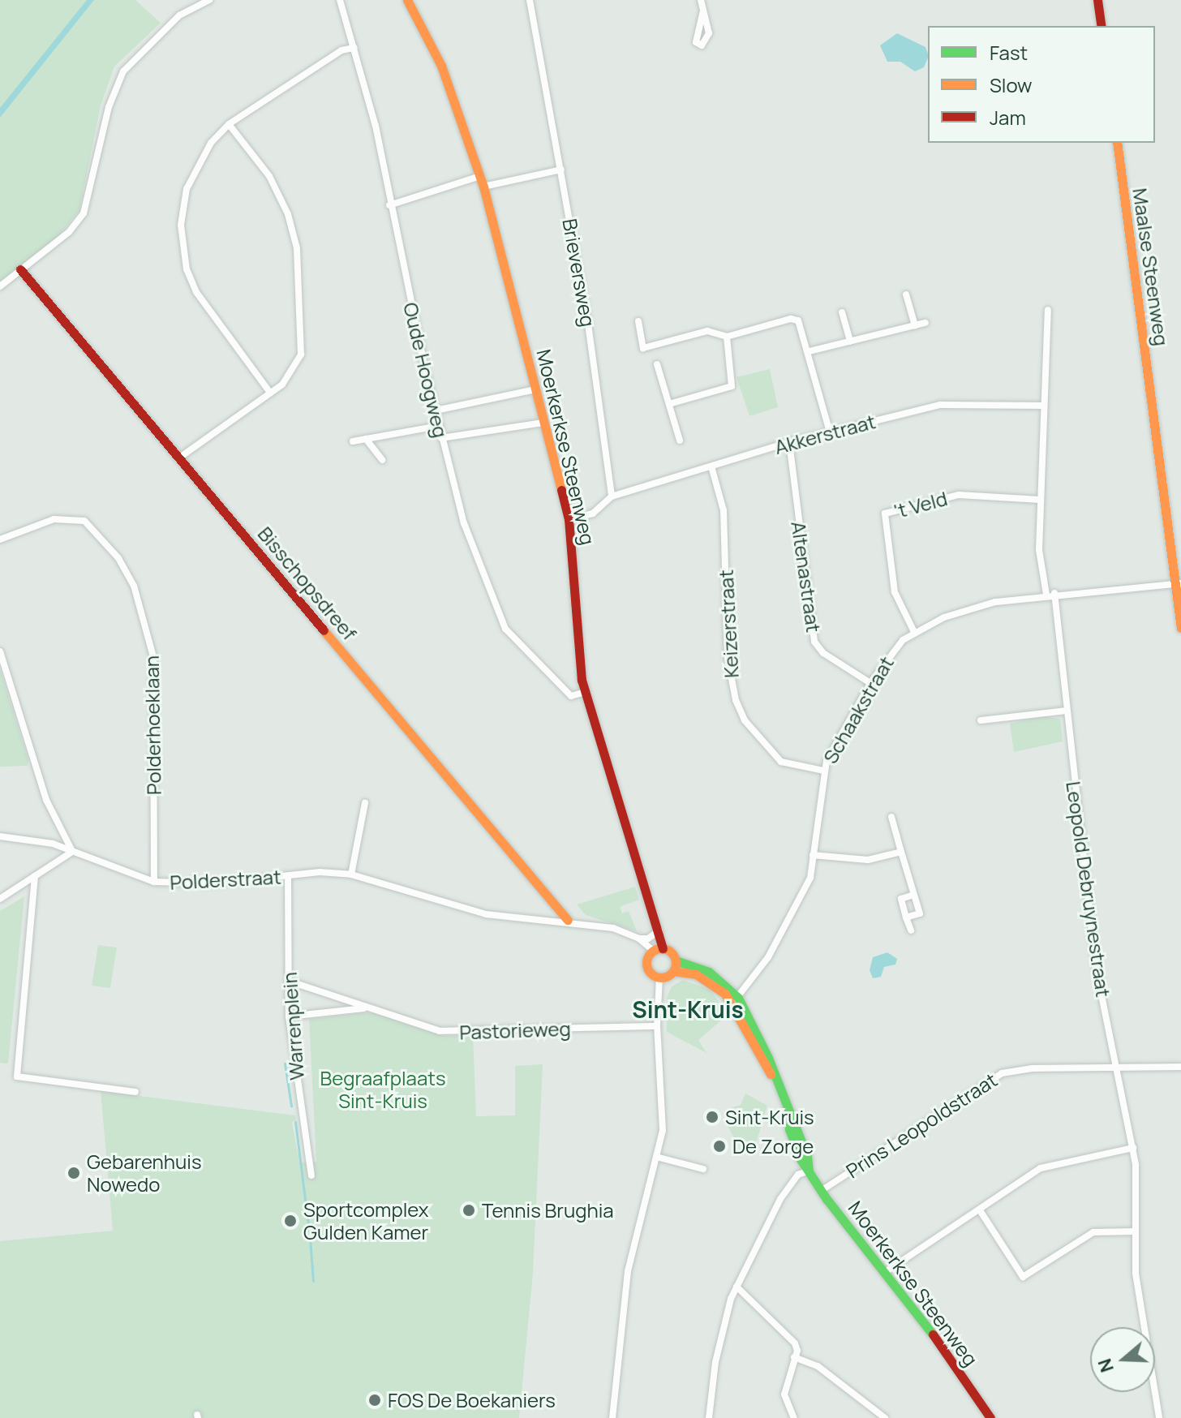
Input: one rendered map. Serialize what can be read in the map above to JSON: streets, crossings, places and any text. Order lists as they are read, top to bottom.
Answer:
{
  "streets": {
    "street": [
      "Maalse Steenweg",
      "Brieversweg",
      "Oude Hoogweg",
      "Akkerstraat",
      "Moerkerkse Steenweg",
      "'t Veld",
      "Altenastraat",
      "Bisschopsdreef",
      "Keizerstraat",
      "Schaakstraat",
      "Polderhoeklaan",
      "Polderstraat",
      "Leopold Debruynestraat",
      "Warrenplein",
      "Pastorieweg",
      "Prins Leopoldstraat"
    ]
  },
  "crossings": [
    ["Maalse Steenweg", "Schaakstraat"],
    ["Brieversweg", "Akkerstraat"],
    ["Oude Hoogweg", "Moerkerkse Steenweg"],
    ["Akkerstraat", "Altenastraat"],
    ["Akkerstraat", "Keizerstraat"],
    ["Moerkerkse Steenweg", "Schaakstraat"],
    ["Moerkerkse Steenweg", "Polderstraat"],
    ["Moerkerkse Steenweg", "Prins Leopoldstraat"],
    ["'t Veld", "Schaakstraat"],
    ["Altenastraat", "Schaakstraat"],
    ["Bisschopsdreef", "Polderstraat"],
    ["Keizerstraat", "Schaakstraat"],
    ["Schaakstraat", "Leopold Debruynestraat"],
    ["Polderhoeklaan", "Polderstraat"],
    ["Polderstraat", "Warrenplein"],
    ["Leopold Debruynestraat", "Prins Leopoldstraat"],
    ["Warrenplein", "Pastorieweg"]
  ],
  "districts": ["Sint-Kruis"],
  "parks": ["Begraafplaats Sint-Kruis"],
  "places": [
    "Sint-Kruis",
    "De Zorge",
    "Gebarenhuis Nowedo",
    "Tennis Brughia",
    "Sportcomplex Gulden Kamer",
    "FOS De Boekaniers"
  ],
  "legend": ["Fast", "Slow", "Jam"],
  "north": "left"
}
